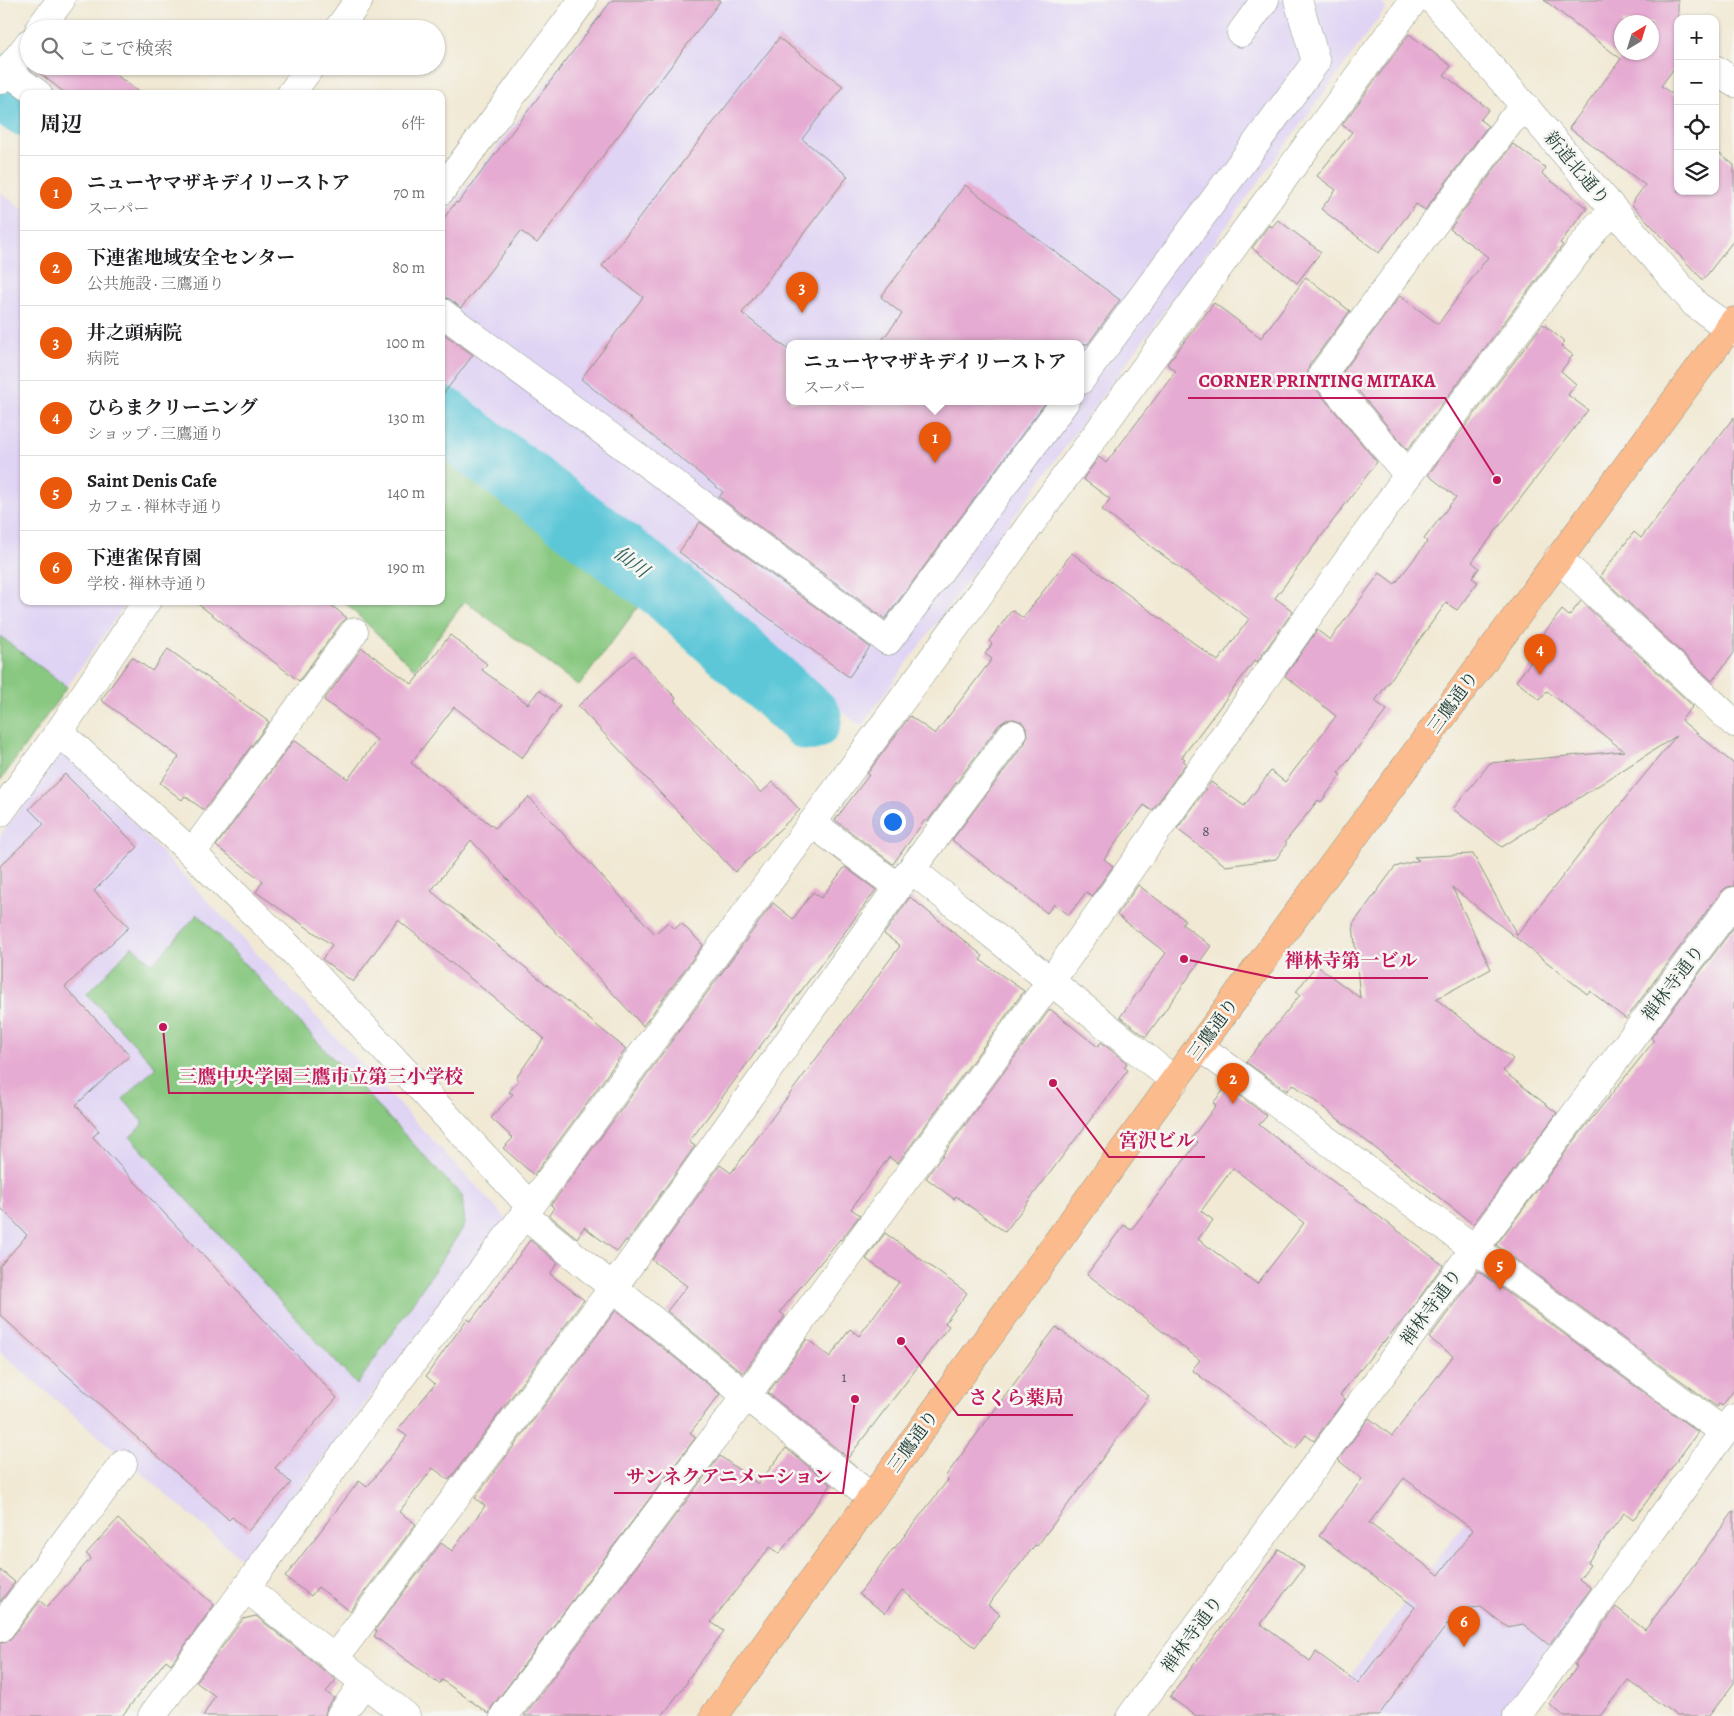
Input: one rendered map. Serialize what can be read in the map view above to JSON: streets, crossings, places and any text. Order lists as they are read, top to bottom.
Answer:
{
  "streets": {
    "main road": ["三鷹通り"],
    "street": ["新道北通り", "禅林寺通り"]
  },
  "crossings": [
    ["新道北通り", "三鷹通り"]
  ],
  "water": ["仙川"],
  "places": [
    "CORNER PRINTING MITAKA",
    "禅林寺第一ビル",
    "三鷹中央学園三鷹市立第三小学校",
    "宮沢ビル",
    "さくら薬局",
    "サンネクアニメーション"
  ],
  "house_numbers": ["8", "1"],
  "north": "top right",
  "page": {
    "map_buttons": ["+", "−"],
    "search": "ここで検索",
    "heading": ["周辺", "6件"],
    "list": [
      {
        "mark": "1",
        "name": "ニューヤマザキデイリーストア",
        "note": "スーパー",
        "value": "70 m"
      },
      {
        "mark": "2",
        "name": "下連雀地域安全センター",
        "note": "公共施設 · 三鷹通り",
        "value": "80 m"
      },
      {
        "mark": "3",
        "name": "井之頭病院",
        "note": "病院",
        "value": "100 m"
      },
      {
        "mark": "4",
        "name": "ひらまクリーニング",
        "note": "ショップ · 三鷹通り",
        "value": "130 m"
      },
      {
        "mark": "5",
        "name": "Saint Denis Cafe",
        "note": "カフェ · 禅林寺通り",
        "value": "140 m"
      },
      {
        "mark": "6",
        "name": "下連雀保育園",
        "note": "学校 · 禅林寺通り",
        "value": "190 m"
      }
    ],
    "pins": [
      "3",
      "1",
      "4",
      "2",
      "5",
      "6"
    ],
    "popup": ["ニューヤマザキデイリーストア", "スーパー"]
  }
}
